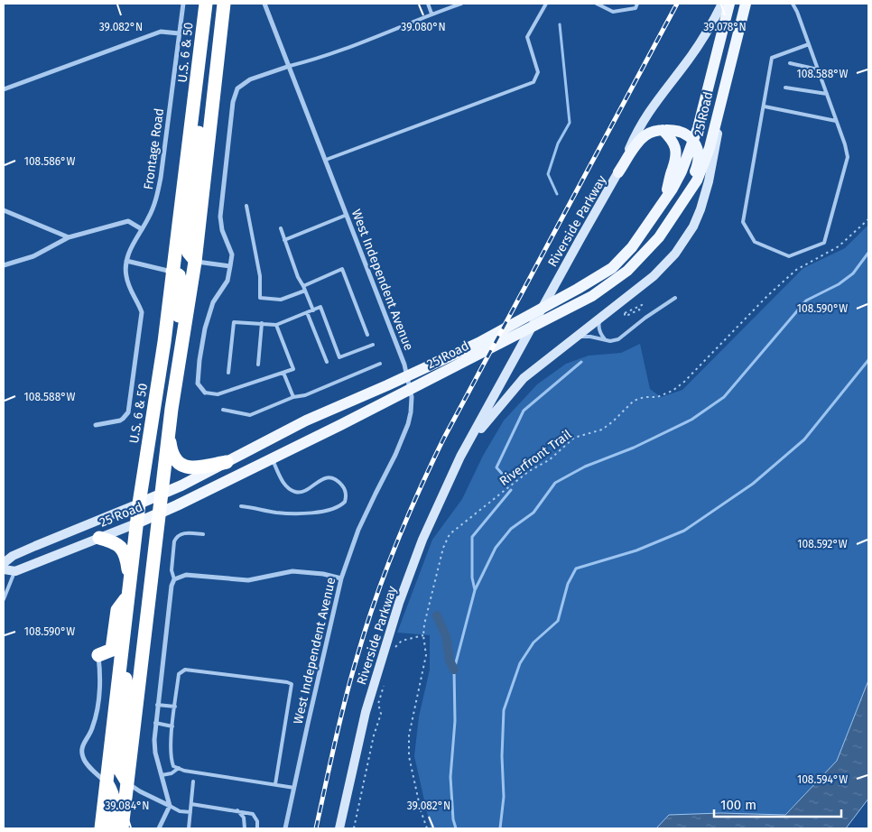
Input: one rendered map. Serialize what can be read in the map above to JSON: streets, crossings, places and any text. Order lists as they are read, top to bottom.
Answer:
{
  "streets": {
    "highway": ["U.S. 6 & 50"],
    "main road": ["25 Road", "Riverside Parkway"],
    "street": ["Frontage Road", "West Independent Avenue"],
    "path": ["Riverfront Trail"]
  },
  "crossings": [
    ["U.S. 6 & 50", "25 Road"],
    ["25 Road", "Riverside Parkway"]
  ],
  "scale_bar": "100 m",
  "coordinates": [
    "39.082°N",
    "39.080°N",
    "39.078°N",
    "108.588°W",
    "108.586°W",
    "108.590°W",
    "108.592°W",
    "108.594°W",
    "39.084°N"
  ]
}
